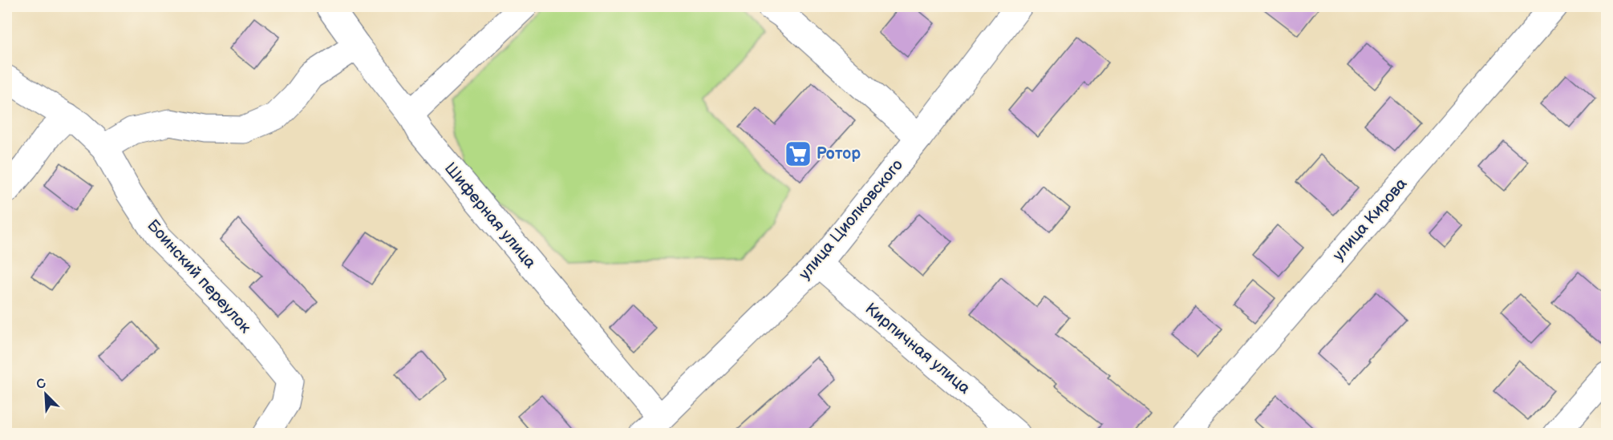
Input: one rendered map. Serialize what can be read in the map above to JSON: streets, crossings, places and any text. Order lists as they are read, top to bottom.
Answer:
{
  "streets": {
    "street": [
      "Шиферная улица",
      "улица Циолковского",
      "улица Кирова",
      "Боинский переулок",
      "Кирпичная улица"
    ]
  },
  "crossings": [
    ["Шиферная улица", "улица Циолковского"],
    ["улица Циолковского", "Кирпичная улица"]
  ],
  "places": {
    "supermarket": ["Poтор"]
  },
  "north": "top left"
}
